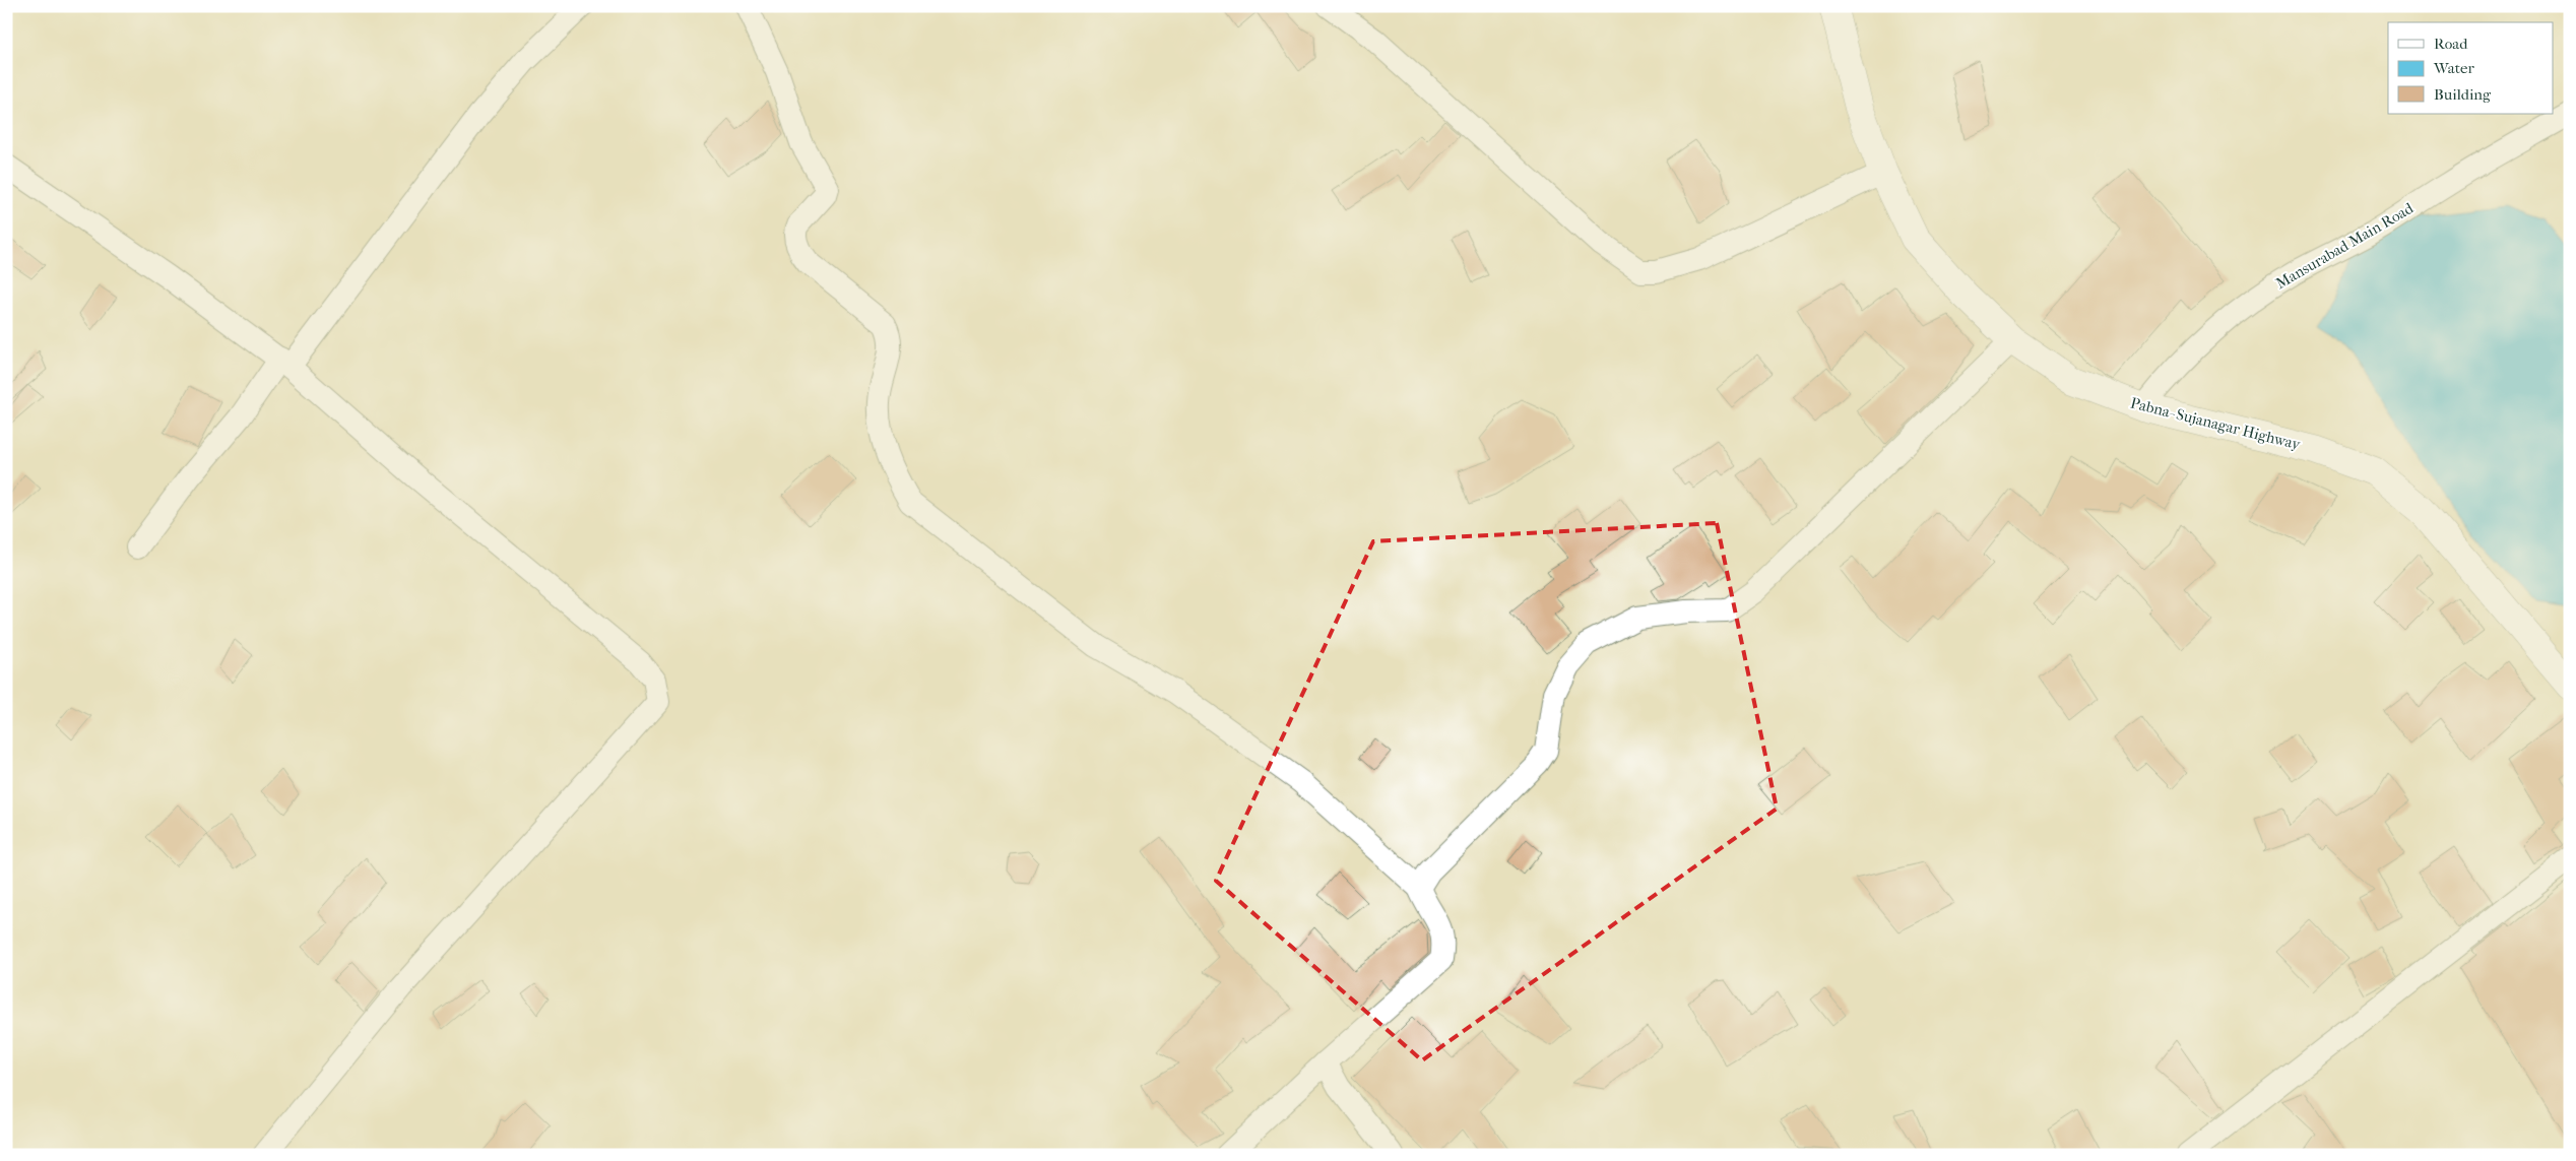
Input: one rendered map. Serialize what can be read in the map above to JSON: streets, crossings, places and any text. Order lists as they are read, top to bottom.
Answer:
{
  "streets": {
    "main road": ["Pabna- Sujanagar Highway"],
    "street": ["Mansurabad Main Road"]
  },
  "crossings": [
    ["Mansurabad Main Road", "Pabna- Sujanagar Highway"]
  ],
  "legend": ["Road", "Water", "Building"]
}
